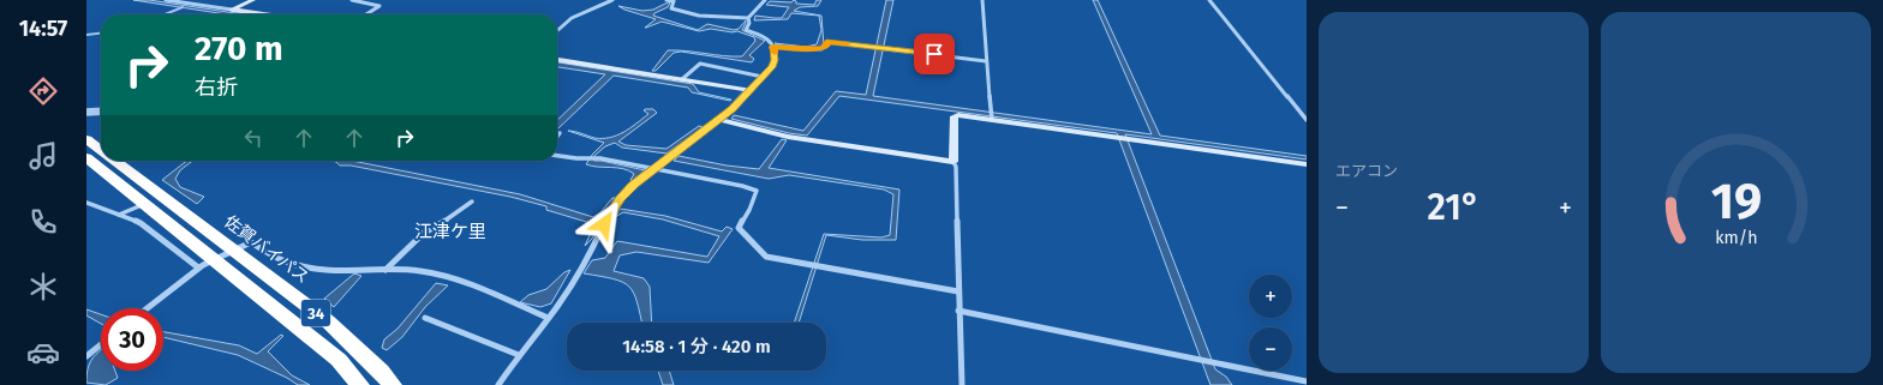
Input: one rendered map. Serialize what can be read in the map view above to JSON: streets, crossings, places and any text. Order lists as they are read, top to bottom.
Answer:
{
  "streets": {
    "highway": ["佐賀バイパス", "34"]
  },
  "districts": ["江津ケ里"],
  "page": {
    "tabs": "14:57",
    "tile": "エアコン",
    "turn": ["270 m", "右折"],
    "heat": ["−", "21°", "+"],
    "map_buttons": ["+", "−"],
    "limit": "30",
    "trip": "14:58 · 1 分 · 420 m",
    "gauge": ["19", "km/h"]
  }
}
